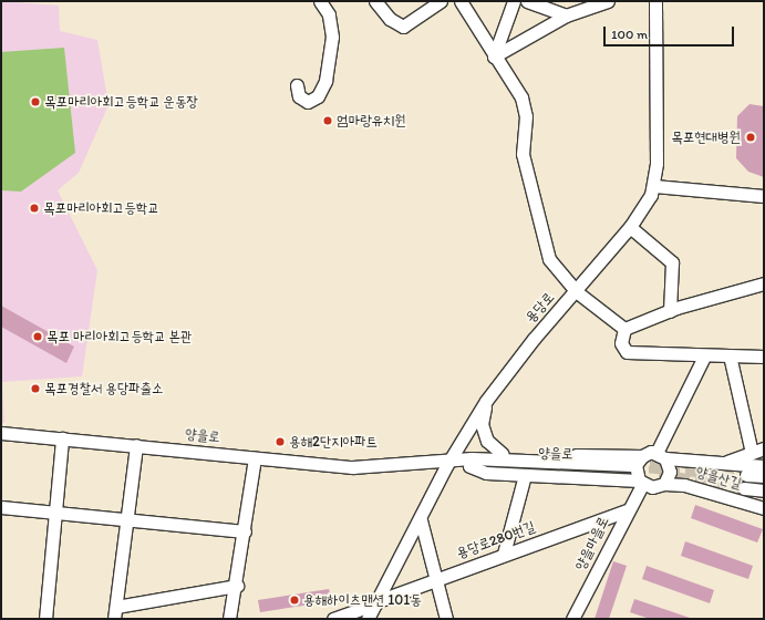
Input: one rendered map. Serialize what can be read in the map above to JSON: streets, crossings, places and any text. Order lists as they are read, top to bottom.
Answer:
{
  "streets": {
    "street": [
      "용당로",
      "양을로",
      "양을산길",
      "용당로280번길",
      "양을마을로"
    ]
  },
  "crossings": [
    ["용당로", "양을로"],
    ["용당로", "용당로280번길"],
    ["양을로", "양을산길"],
    ["양을로", "양을마을로"],
    ["양을산길", "양을마을로"],
    ["용당로280번길", "양을마을로"]
  ],
  "places": [
    "목포마리아회고등학교 운동장",
    "엄마랑유치원",
    "목포현대병원",
    "목포마리아회고등학교",
    "목포 마리아회고등학교 본관",
    "목포경찰서 용당파출소",
    "용해2단지아파트",
    "용해하이츠맨션 101동"
  ],
  "scale_bar": "100 m"
}
